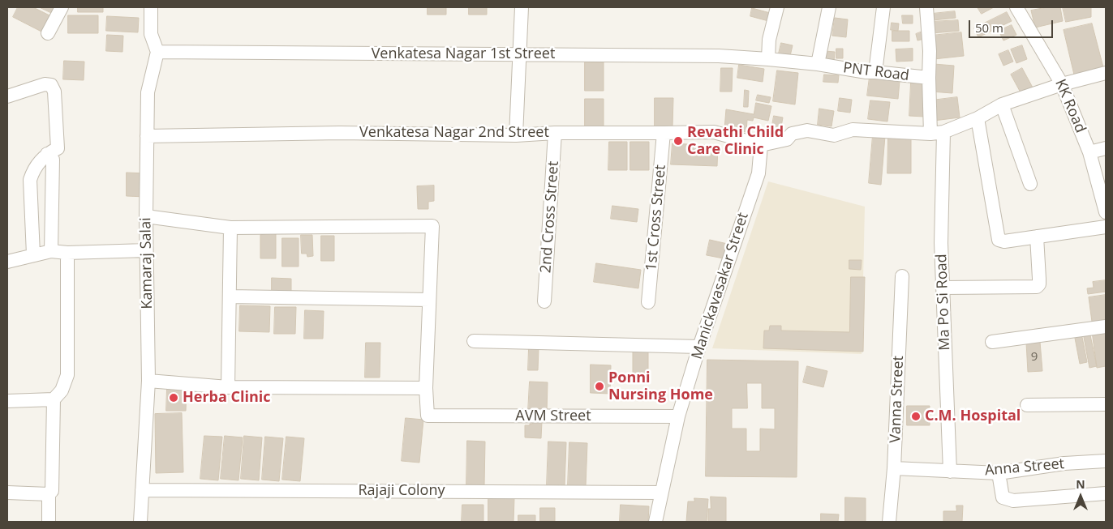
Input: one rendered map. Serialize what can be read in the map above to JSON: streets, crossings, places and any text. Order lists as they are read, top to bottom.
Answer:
{
  "streets": {
    "street": [
      "Venkatesa Nagar 1st Street",
      "PNT Road",
      "KK Road",
      "Venkatesa Nagar 2nd Street",
      "2nd Cross Street",
      "1st Cross Street",
      "Kamaraj Salai",
      "Manickavasakar Street",
      "Ma Po Si Road",
      "Vanna Street",
      "AVM Street",
      "Anna Street",
      "Rajaji Colony"
    ]
  },
  "crossings": [
    ["Venkatesa Nagar 1st Street", "PNT Road"],
    ["Venkatesa Nagar 1st Street", "Kamaraj Salai"],
    ["PNT Road", "Ma Po Si Road"],
    ["Venkatesa Nagar 2nd Street", "2nd Cross Street"],
    ["Venkatesa Nagar 2nd Street", "1st Cross Street"],
    ["Venkatesa Nagar 2nd Street", "Kamaraj Salai"],
    ["Venkatesa Nagar 2nd Street", "Manickavasakar Street"],
    ["Kamaraj Salai", "Rajaji Colony"],
    ["Manickavasakar Street", "AVM Street"],
    ["Manickavasakar Street", "Rajaji Colony"],
    ["Ma Po Si Road", "Anna Street"],
    ["Vanna Street", "Anna Street"]
  ],
  "places": [
    "Revathi Child Care Clinic",
    "Ponni Nursing Home",
    "Herba Clinic",
    "C.M. Hospital"
  ],
  "house_numbers": ["9"],
  "scale_bar": "50 m",
  "north": "top"
}
